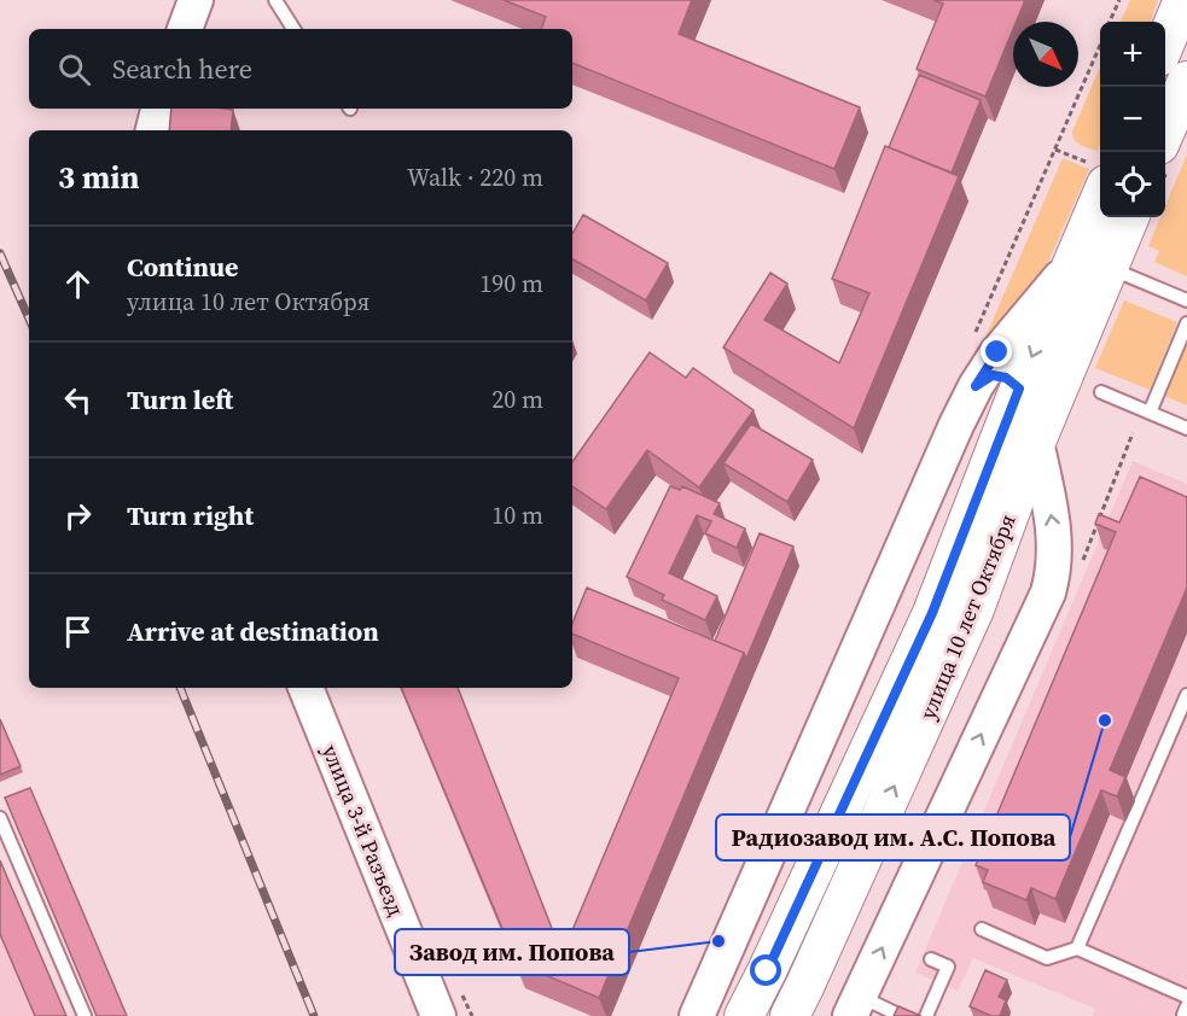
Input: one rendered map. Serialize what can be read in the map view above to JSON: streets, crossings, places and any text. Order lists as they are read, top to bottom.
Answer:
{
  "streets": {
    "main road": ["улица 10 лет Октября", "улица 3-й Разъезд"]
  },
  "places": ["Радиозавод им. А.С. Попова", "Завод им. Попова"],
  "north": "bottom right",
  "page": {
    "map_buttons": ["+", "−"],
    "search": "Search here",
    "heading": ["3 min", "Walk · 220 m"],
    "list": [
      ["Continue", "улица 10 лет Октября", "190 m"],
      ["Turn left", "20 m"],
      ["Turn right", "10 m"],
      "Arrive at destination"
    ]
  }
}
